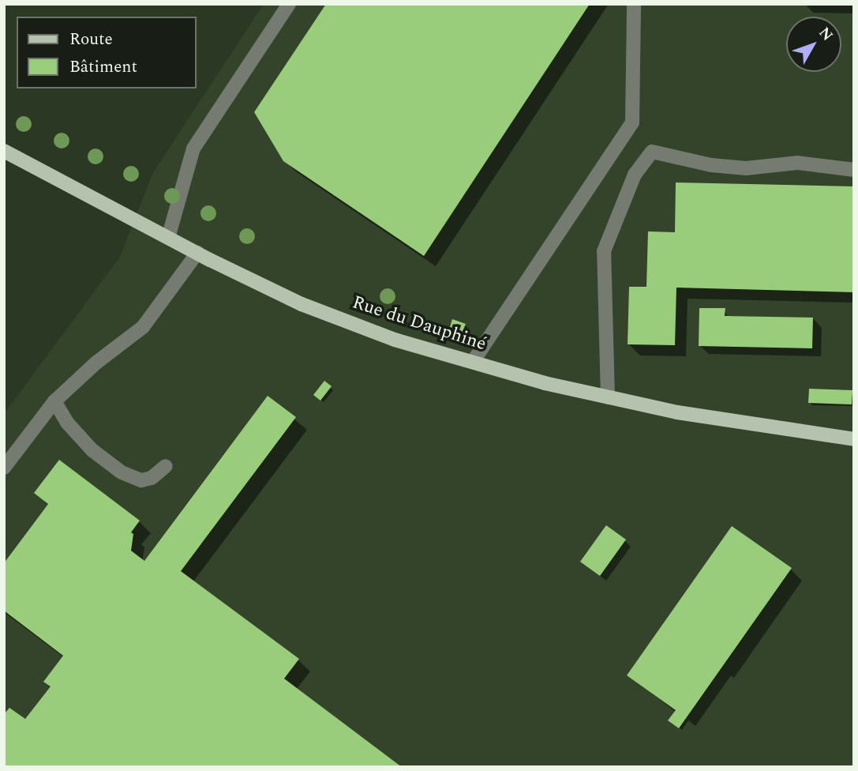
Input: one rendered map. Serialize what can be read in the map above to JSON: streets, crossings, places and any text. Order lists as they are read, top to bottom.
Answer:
{
  "streets": {
    "main road": ["Rue du Dauphiné"]
  },
  "legend": ["Route", "Bâtiment"],
  "north": "top right"
}
